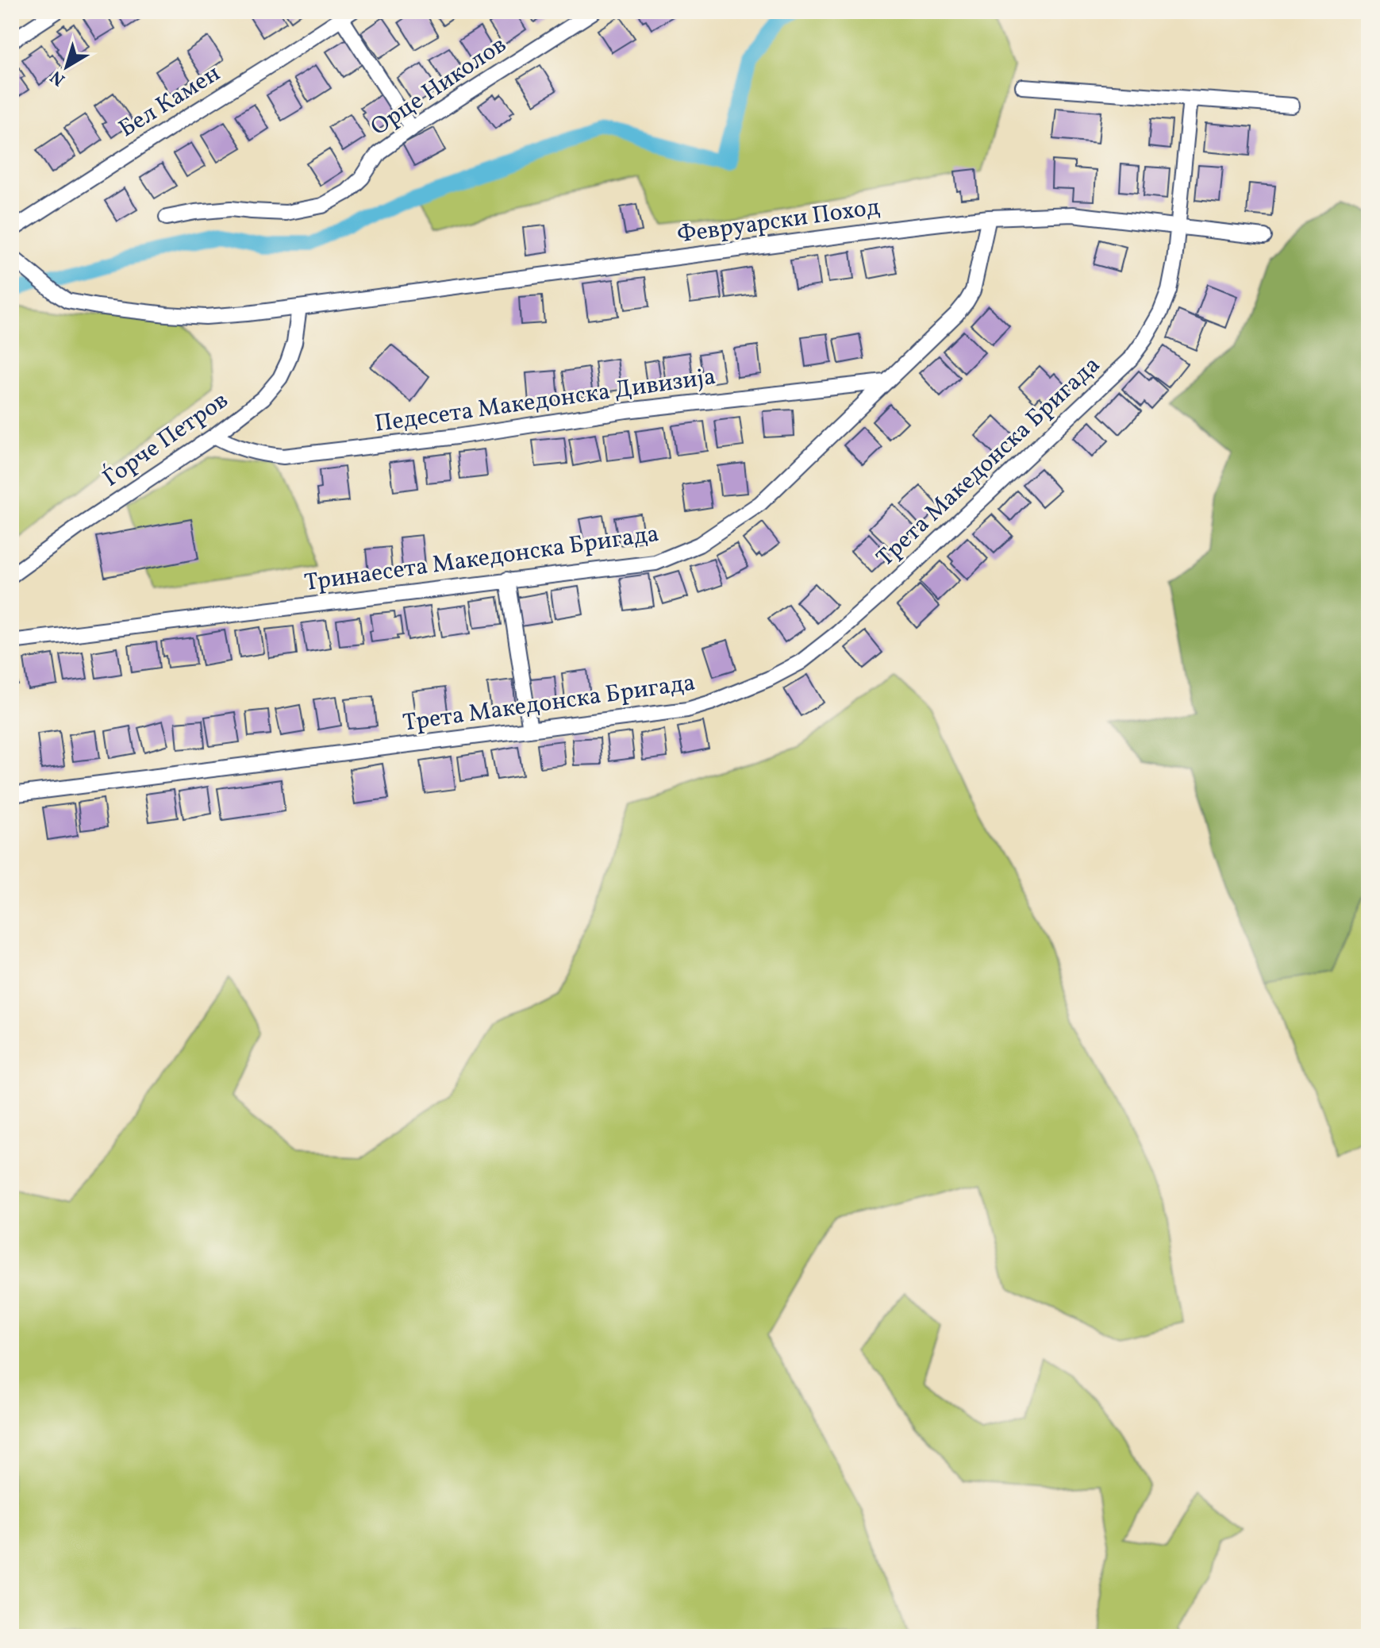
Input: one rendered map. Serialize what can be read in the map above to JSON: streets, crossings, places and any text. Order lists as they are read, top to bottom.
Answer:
{
  "streets": {
    "street": [
      "Орце Николов",
      "Бел Камен",
      "Февруарски Поход",
      "Педесета Македонска Дивизија",
      "Ѓорче Петров",
      "Трета Македонска Бригада",
      "Тринаесета Македонска Бригада"
    ]
  },
  "crossings": [
    ["Февруарски Поход", "Ѓорче Петров"],
    ["Февруарски Поход", "Трета Македонска Бригада"],
    ["Февруарски Поход", "Тринаесета Македонска Бригада"],
    ["Педесета Македонска Дивизија", "Ѓорче Петров"],
    ["Педесета Македонска Дивизија", "Тринаесета Македонска Бригада"]
  ],
  "north": "bottom left"
}
